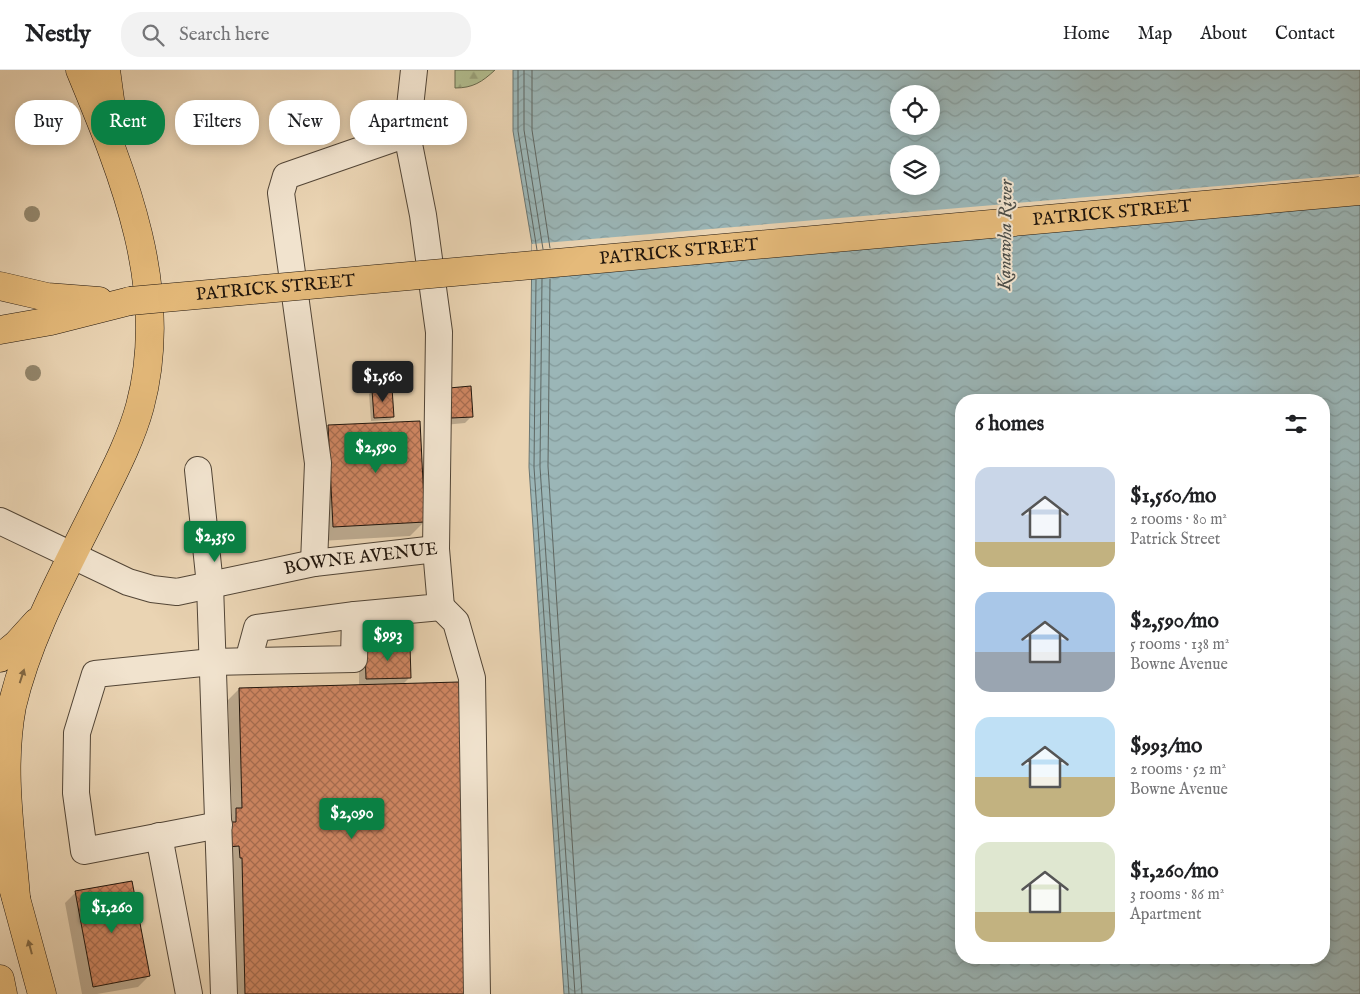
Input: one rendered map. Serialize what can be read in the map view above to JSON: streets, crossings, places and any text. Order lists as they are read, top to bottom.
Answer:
{
  "streets": {
    "main road": ["PATRICK STREET"],
    "street": ["BOWNE AVENUE"]
  },
  "water": ["Kanawha River"],
  "page": {
    "header": "Nestly",
    "search": "Search here",
    "nav": [
      "Home",
      "Map",
      "About",
      "Contact"
    ],
    "chip": [
      "Buy",
      "Rent",
      "Filters",
      "New",
      "Apartment"
    ],
    "price": [
      "$1,560",
      "$2,590",
      "$2,350",
      "$993",
      "$2,090",
      "$1,260"
    ],
    "heading": "6 homes",
    "list": [
      {
        "name": "$1,560/mo",
        "note": "2 rooms · 80 m² · Patrick Street"
      },
      {
        "name": "$2,590/mo",
        "note": "5 rooms · 138 m² · Bowne Avenue"
      },
      {
        "name": "$993/mo",
        "note": "2 rooms · 52 m² · Bowne Avenue"
      },
      {
        "name": "$1,260/mo",
        "note": "3 rooms · 86 m² · Apartment"
      }
    ]
  }
}
